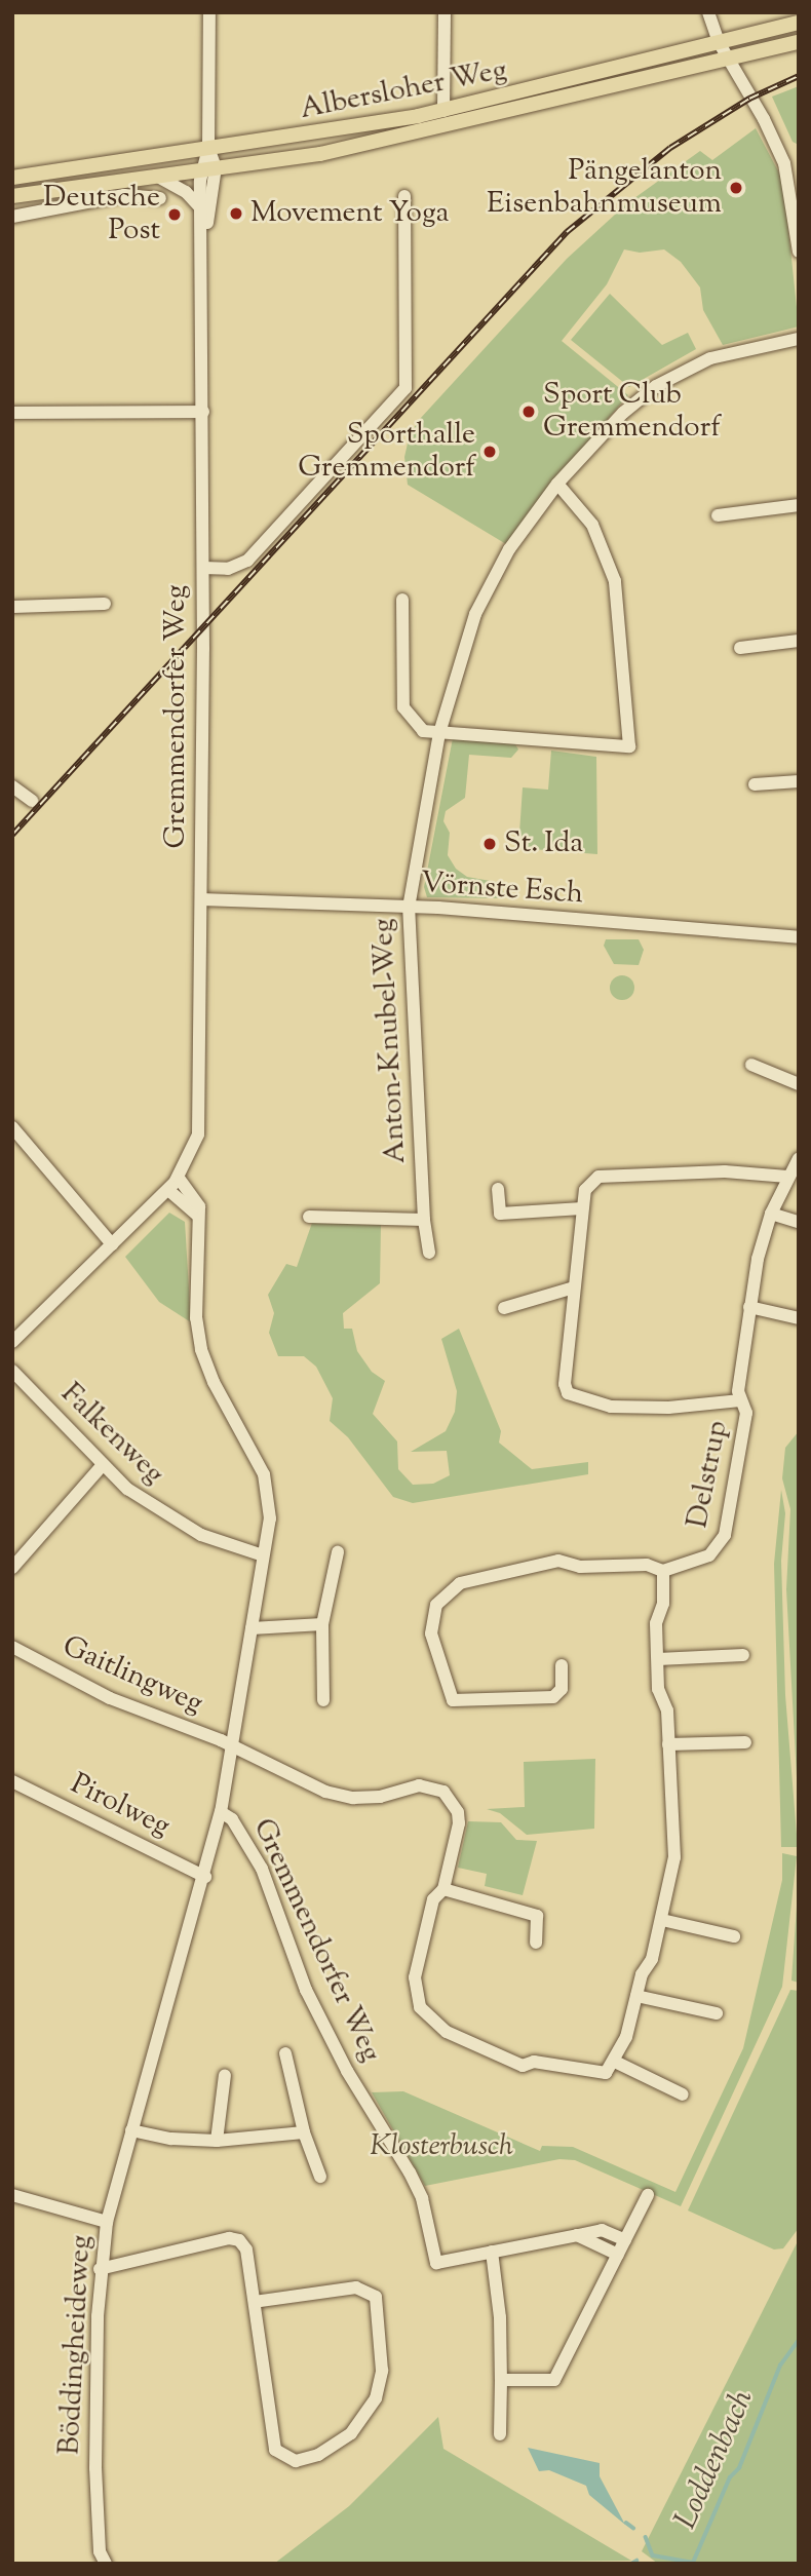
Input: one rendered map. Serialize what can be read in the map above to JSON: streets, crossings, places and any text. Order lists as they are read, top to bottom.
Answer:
{
  "streets": {
    "main road": ["Albersloher Weg"],
    "street": [
      "Gremmendorfer Weg",
      "Vörnste Esch",
      "Anton-Knubel-Weg",
      "Falkenweg",
      "Delstrup",
      "Gaitlingweg",
      "Pirolweg",
      "Böddingheideweg"
    ]
  },
  "crossings": [
    ["Albersloher Weg", "Gremmendorfer Weg"],
    ["Gremmendorfer Weg", "Vörnste Esch"],
    ["Gremmendorfer Weg", "Falkenweg"],
    ["Gremmendorfer Weg", "Gaitlingweg"],
    ["Gremmendorfer Weg", "Böddingheideweg"],
    ["Vörnste Esch", "Anton-Knubel-Weg"],
    ["Pirolweg", "Böddingheideweg"]
  ],
  "water": ["Loddenbach"],
  "parks": ["Klosterbusch"],
  "places": [
    "Pängelanton Eisenbahnmuseum",
    "Movement Yoga",
    "Deutsche Post",
    "Sport Club Gremmendorf",
    "Sporthalle Gremmendorf",
    "St. Ida"
  ]
}
